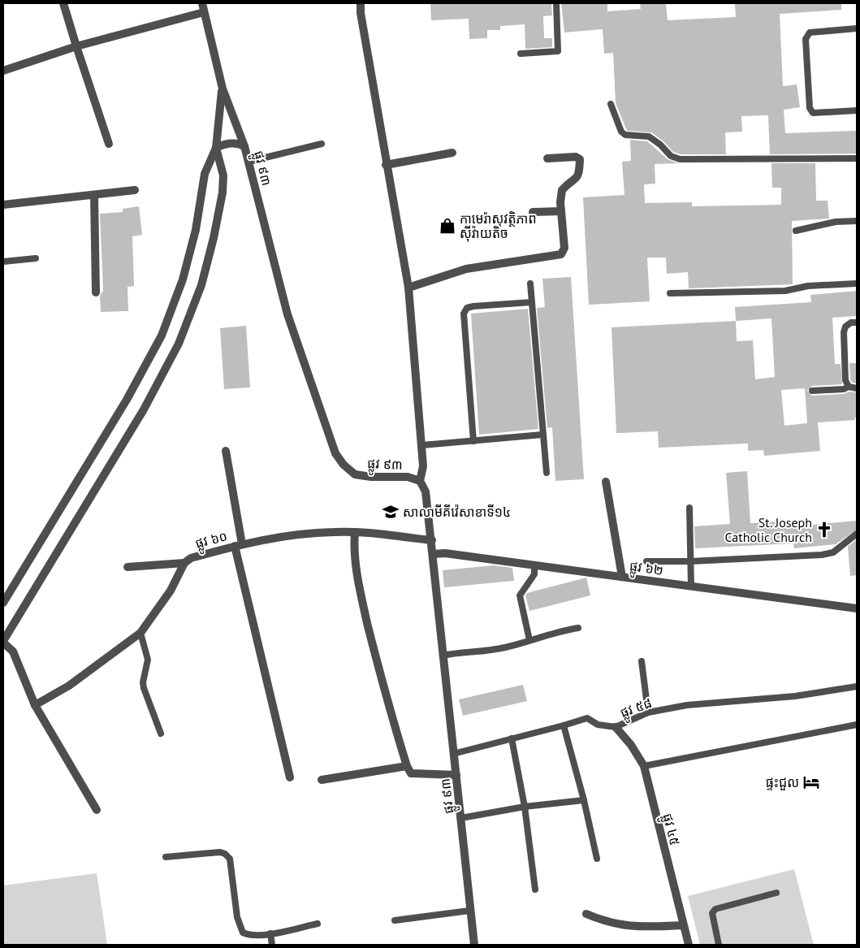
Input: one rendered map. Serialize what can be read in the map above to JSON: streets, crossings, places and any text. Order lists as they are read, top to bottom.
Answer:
{
  "streets": {
    "street": [
      "ផ្លូវ ៩៣",
      "ផ្លូវ ៦០",
      "ផ្លូវ ៦២",
      "ផ្លូវ ៤៥"
    ],
    "lane": ["ផ្លូវ ៥៨"]
  },
  "crossings": [
    ["ផ្លូវ ៩៣", "ផ្លូវ ៦០"],
    ["ផ្លូវ ៩៣", "ផ្លូវ ៦២"],
    ["ផ្លូវ ៩៣", "ផ្លូវ ៥៨"],
    ["ផ្លូវ ៥៨", "ផ្លូវ ៤៥"]
  ],
  "places": {
    "shop": ["កាមេរ៉ាសុវត្ថិភាព ស៊ីវ៉ាយតិច"],
    "school or university": ["សាលាមីគីវ៉េសាខាទី១៤"],
    "church": ["St. Joseph Catholic Church"],
    "hotel": ["ផ្ទះជួល"]
  }
}
